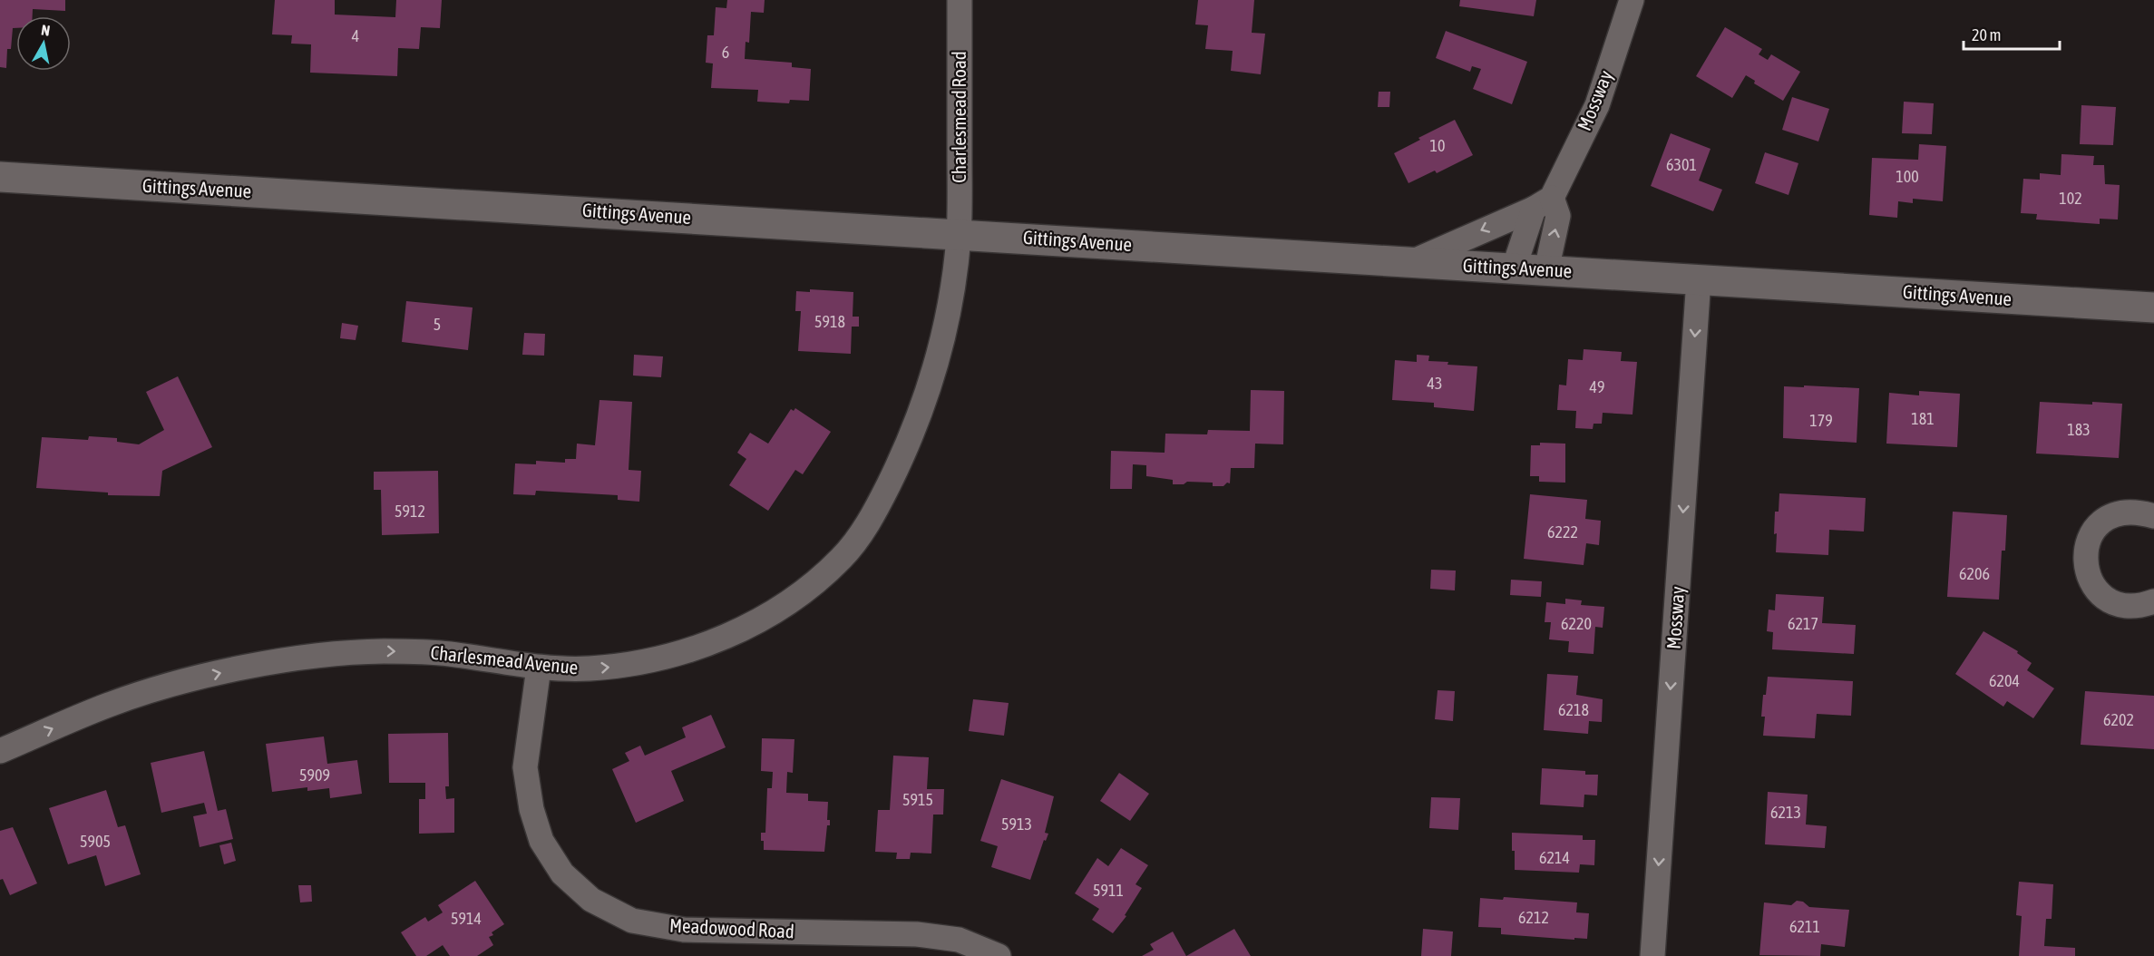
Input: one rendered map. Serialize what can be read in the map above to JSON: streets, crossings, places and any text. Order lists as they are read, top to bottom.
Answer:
{
  "streets": {
    "street": [
      "Mossway",
      "Charlesmead Road",
      "Gittings Avenue",
      "Charlesmead Avenue",
      "Meadowood Road"
    ]
  },
  "crossings": [
    ["Mossway", "Gittings Avenue"],
    ["Charlesmead Road", "Gittings Avenue"],
    ["Charlesmead Road", "Charlesmead Avenue"],
    ["Gittings Avenue", "Charlesmead Avenue"],
    ["Charlesmead Avenue", "Meadowood Road"]
  ],
  "one_way": ["Mossway", "Charlesmead Avenue"],
  "house_numbers": [
    "4",
    "6",
    "10",
    "6301",
    "100",
    "102",
    "5918",
    "5",
    "43",
    "49",
    "181",
    "179",
    "183",
    "5912",
    "6222",
    "6206",
    "6220",
    "6217",
    "6204",
    "6218",
    "6202",
    "5909",
    "5915",
    "6213",
    "5913",
    "5905",
    "6214",
    "5911",
    "6212",
    "5914",
    "6211"
  ],
  "scale_bar": "20 m",
  "north": "top"
}
